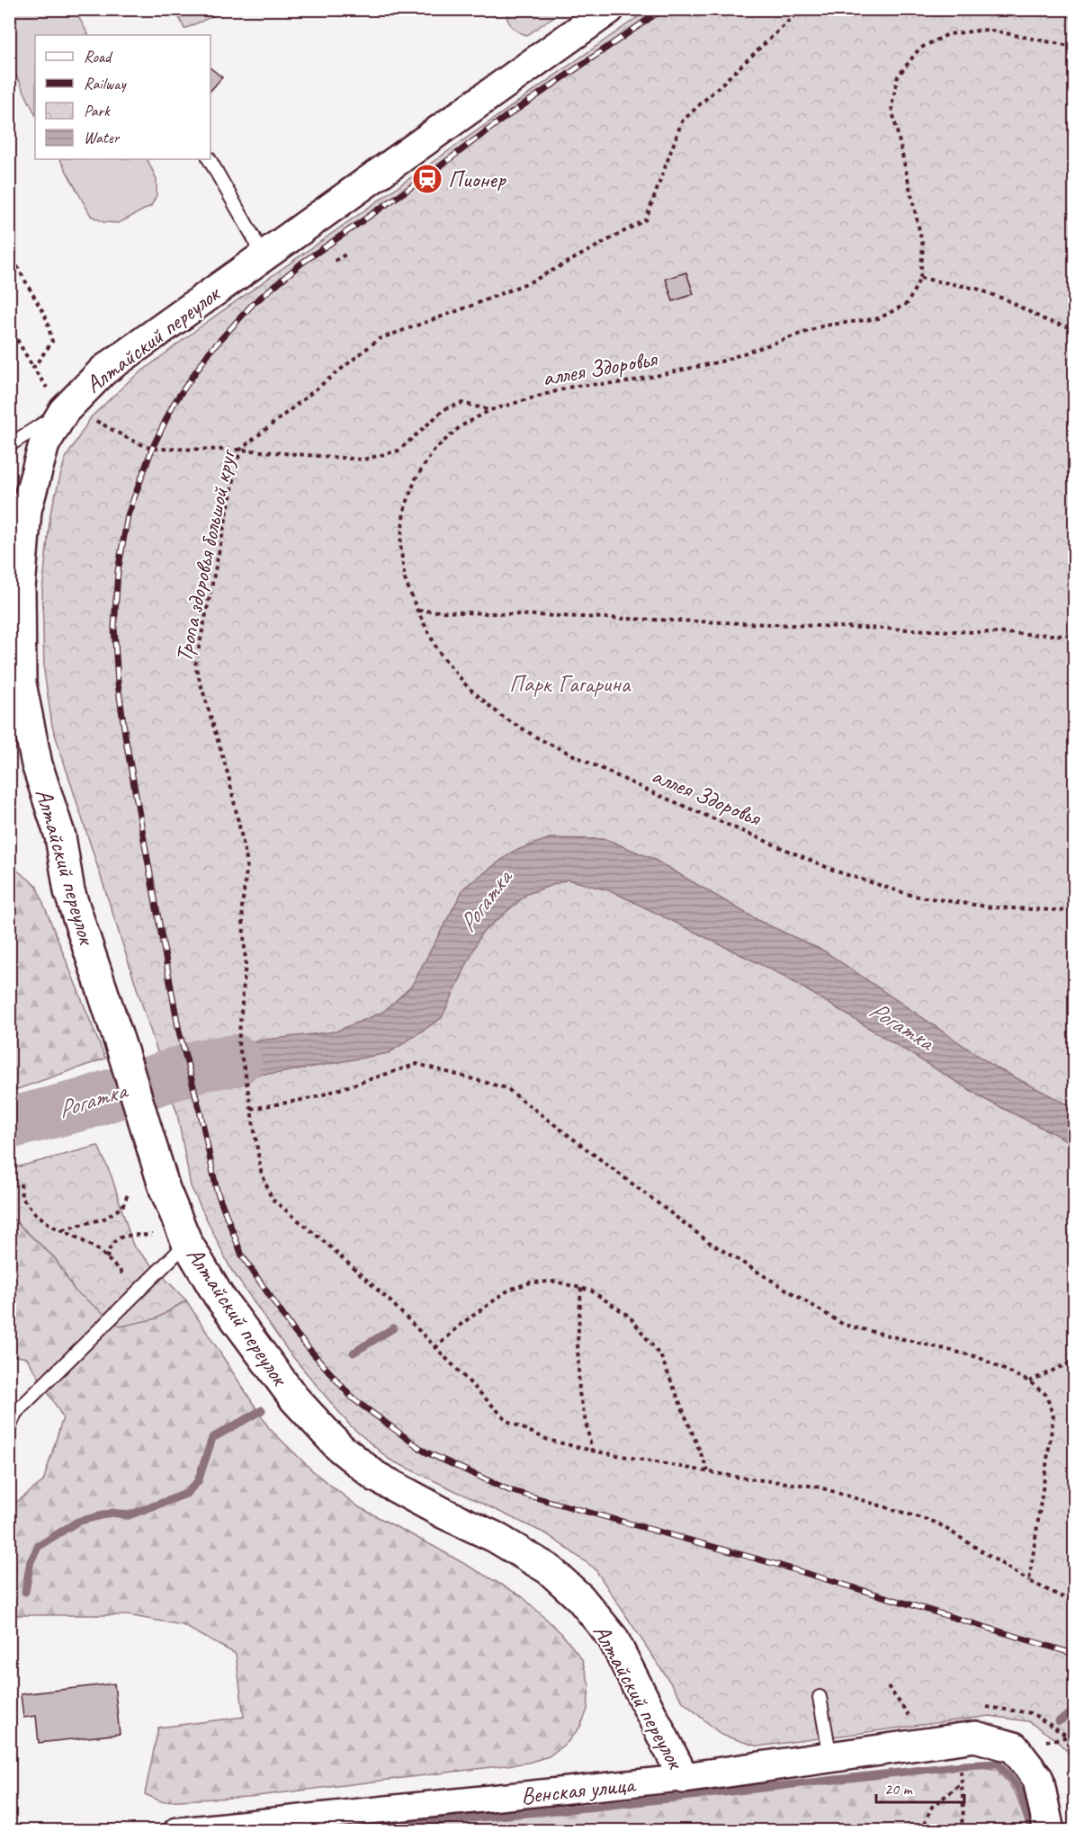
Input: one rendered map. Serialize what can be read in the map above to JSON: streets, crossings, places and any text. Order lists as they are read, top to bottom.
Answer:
{
  "streets": {
    "street": ["Алтайский переулок", "Венская улица"],
    "path": ["аллея Здоровья", "Тропа здоровья большой круг"]
  },
  "crossings": [
    ["Алтайский переулок", "Венская улица"]
  ],
  "water": ["Рогатка"],
  "parks": ["Парк Гагарина"],
  "places": {
    "station": ["Пионер"]
  },
  "legend": [
    "Road",
    "Railway",
    "Park",
    "Water"
  ],
  "scale_bar": "20 m"
}
